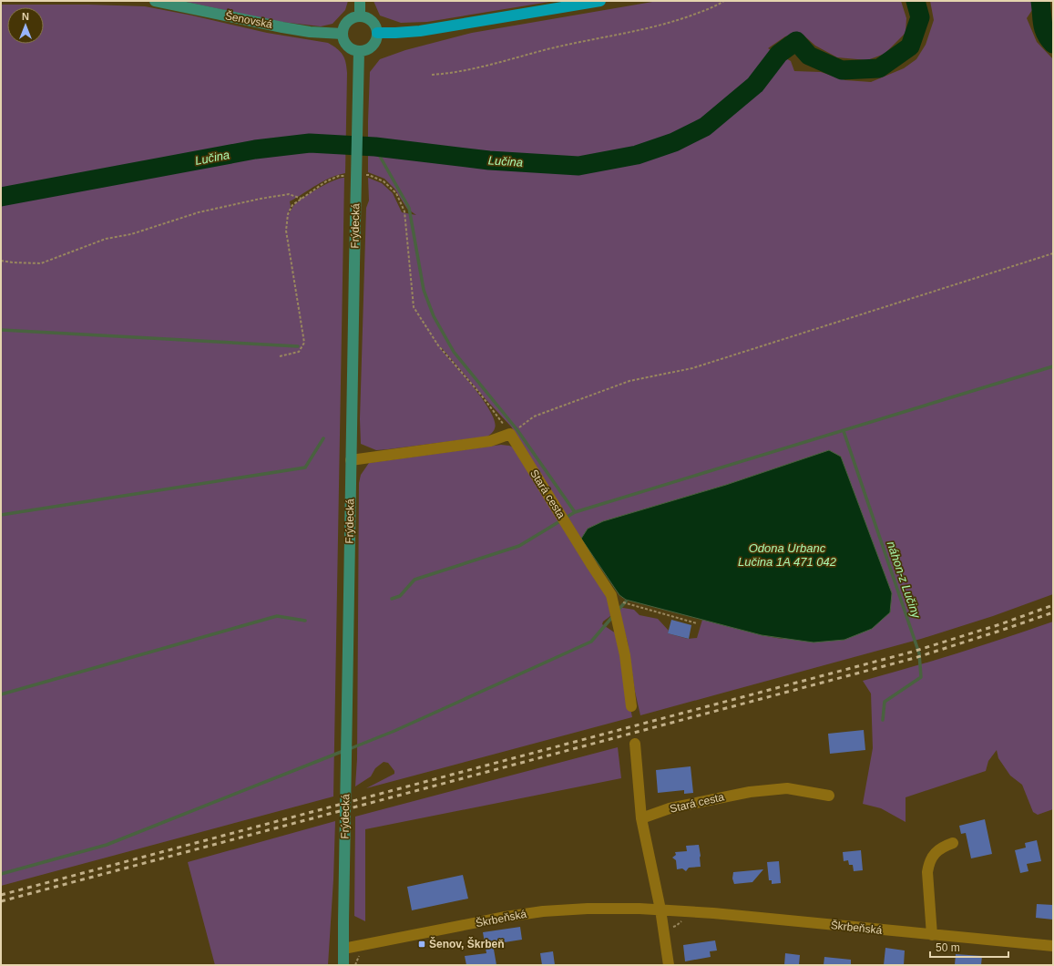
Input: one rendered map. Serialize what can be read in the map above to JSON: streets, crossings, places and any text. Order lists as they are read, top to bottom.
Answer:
{
  "streets": {
    "main road": ["Šenovská", "Frýdecká"],
    "street": ["Stará cesta", "Škrbeňská"]
  },
  "crossings": [
    ["Šenovská", "Frýdecká"],
    ["Frýdecká", "Škrbeňská"]
  ],
  "water": ["Lučina", "Odona Urbanc Lučina 1A 471 042", "náhon-z Lučiny"],
  "places": {
    "transit": ["Šenov, Škrbeň"]
  },
  "scale_bar": "50 m",
  "north": "top"
}
